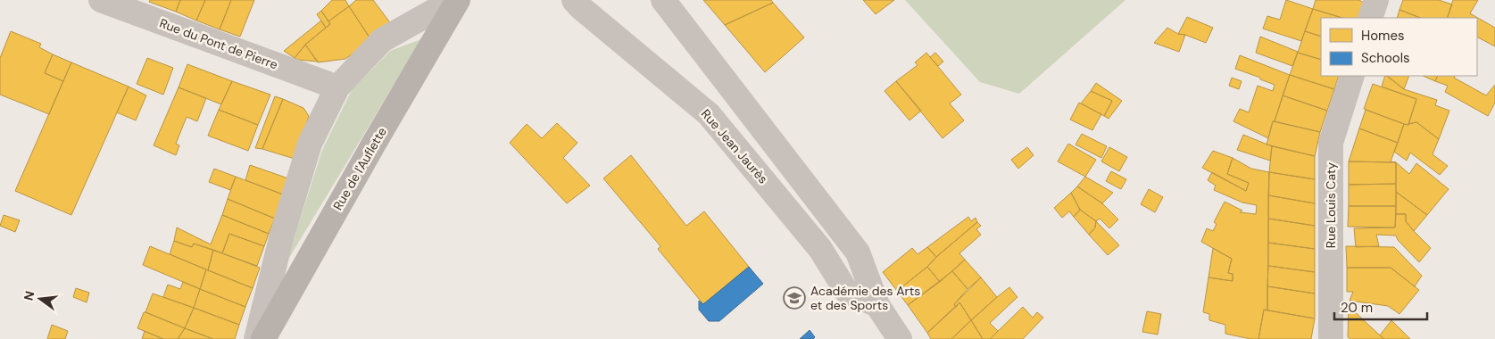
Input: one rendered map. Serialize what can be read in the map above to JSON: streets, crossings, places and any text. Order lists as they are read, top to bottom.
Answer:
{
  "streets": {
    "street": [
      "Rue du Pont de Pierre",
      "Rue Jean Jaurès",
      "Rue de l'Auflette",
      "Rue Louis Caty"
    ]
  },
  "places": {
    "school or university": ["Académie des Arts et des Sports"]
  },
  "legend": ["Homes", "Schools"],
  "scale_bar": "20 m",
  "north": "left"
}
